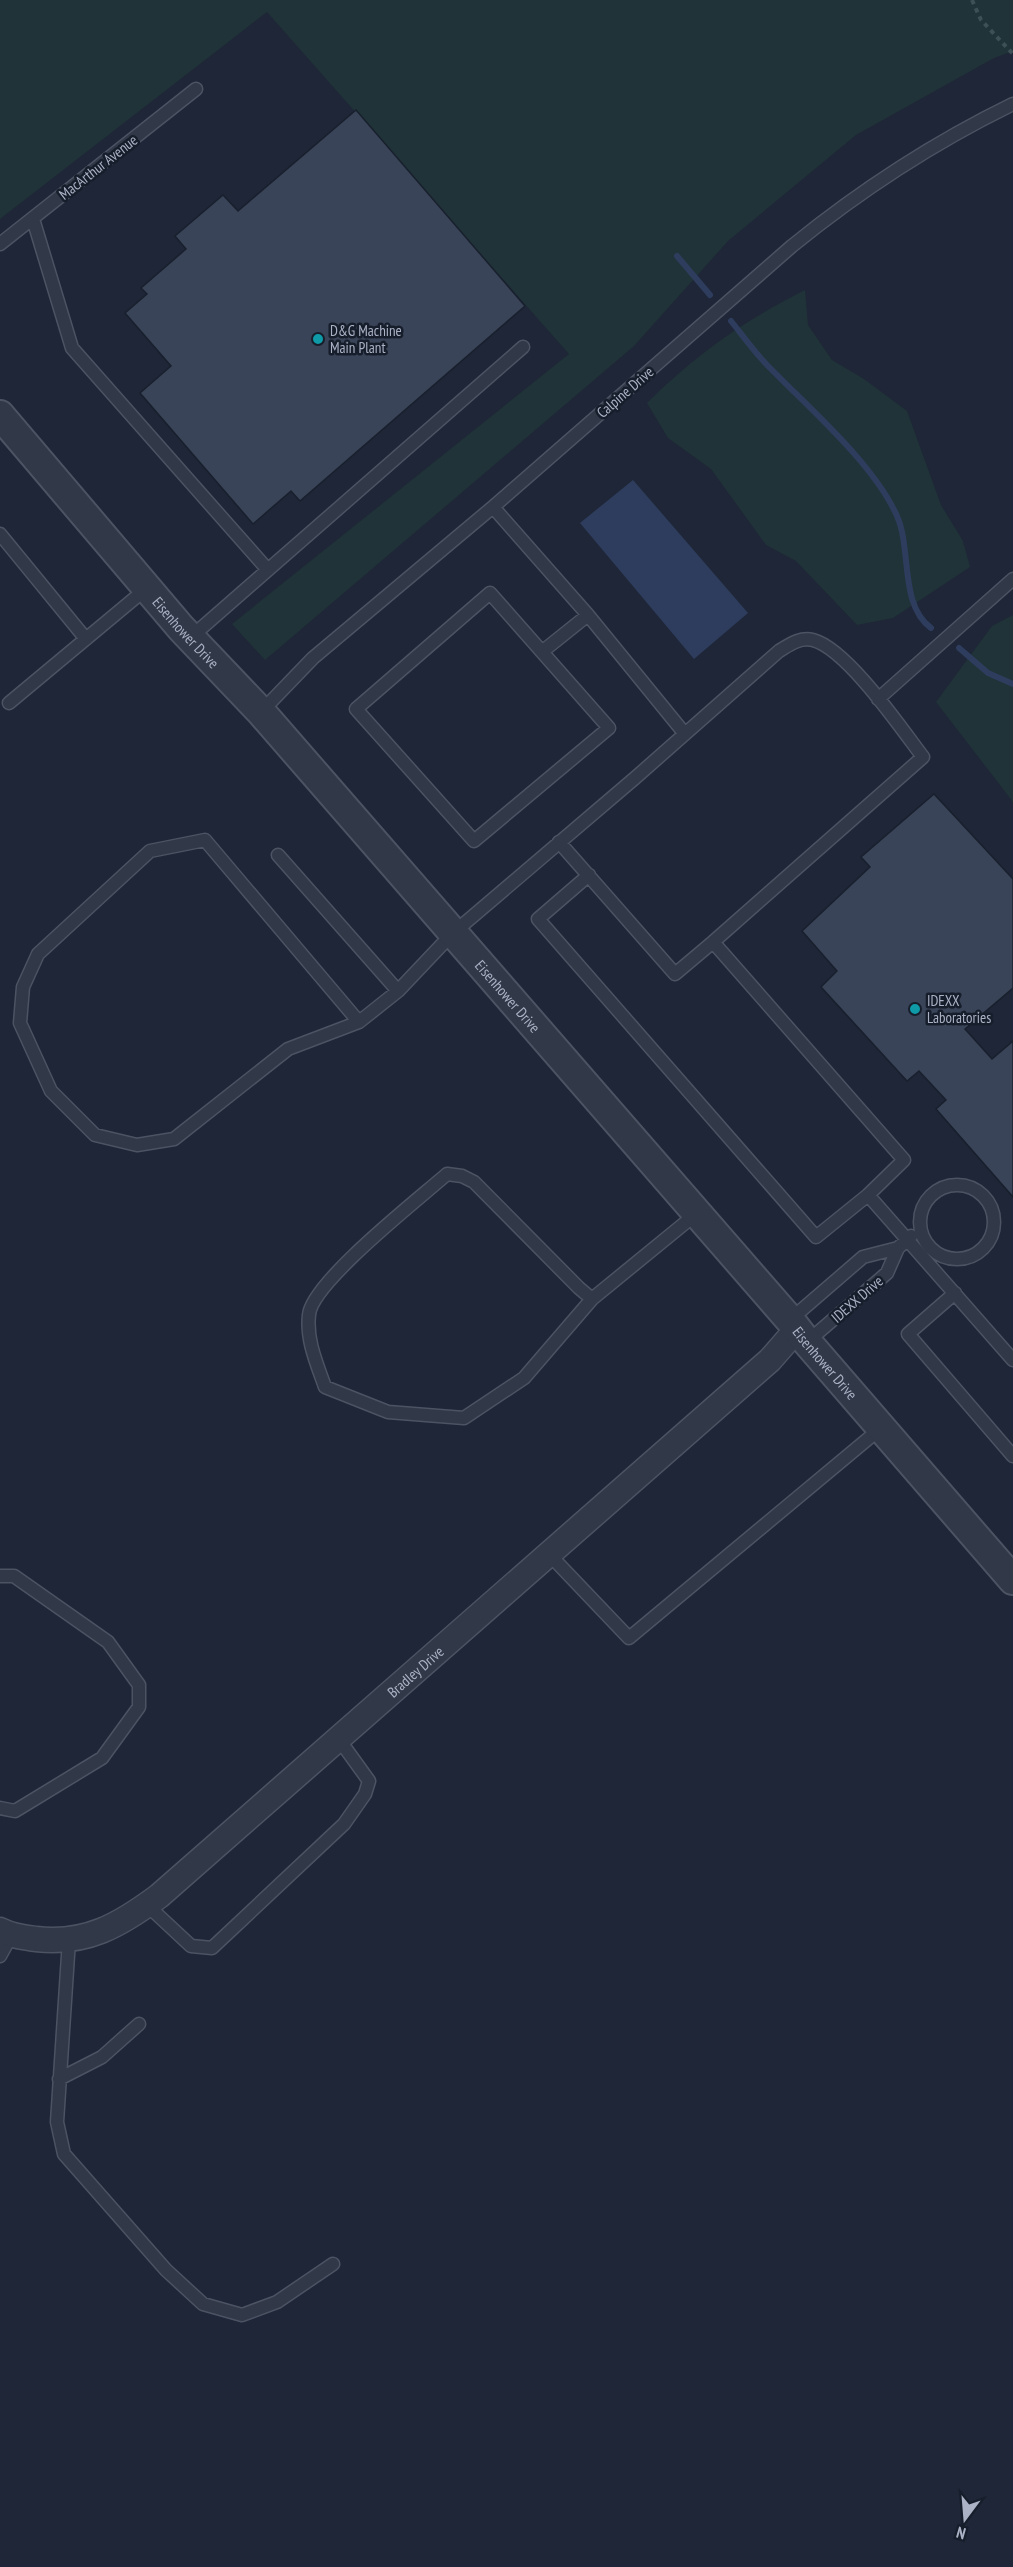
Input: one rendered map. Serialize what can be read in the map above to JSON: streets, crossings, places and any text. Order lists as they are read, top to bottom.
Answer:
{
  "streets": {
    "street": ["Eisenhower Drive", "Bradley Drive"],
    "lane": ["MacArthur Avenue", "Calpine Drive", "IDEXX Drive"]
  },
  "crossings": [
    ["Calpine Drive", "Eisenhower Drive"],
    ["Eisenhower Drive", "IDEXX Drive"],
    ["Eisenhower Drive", "Bradley Drive"],
    ["IDEXX Drive", "Bradley Drive"]
  ],
  "places": ["D&G Machine Main Plant", "IDEXX Laboratories"],
  "north": "bottom"
}
